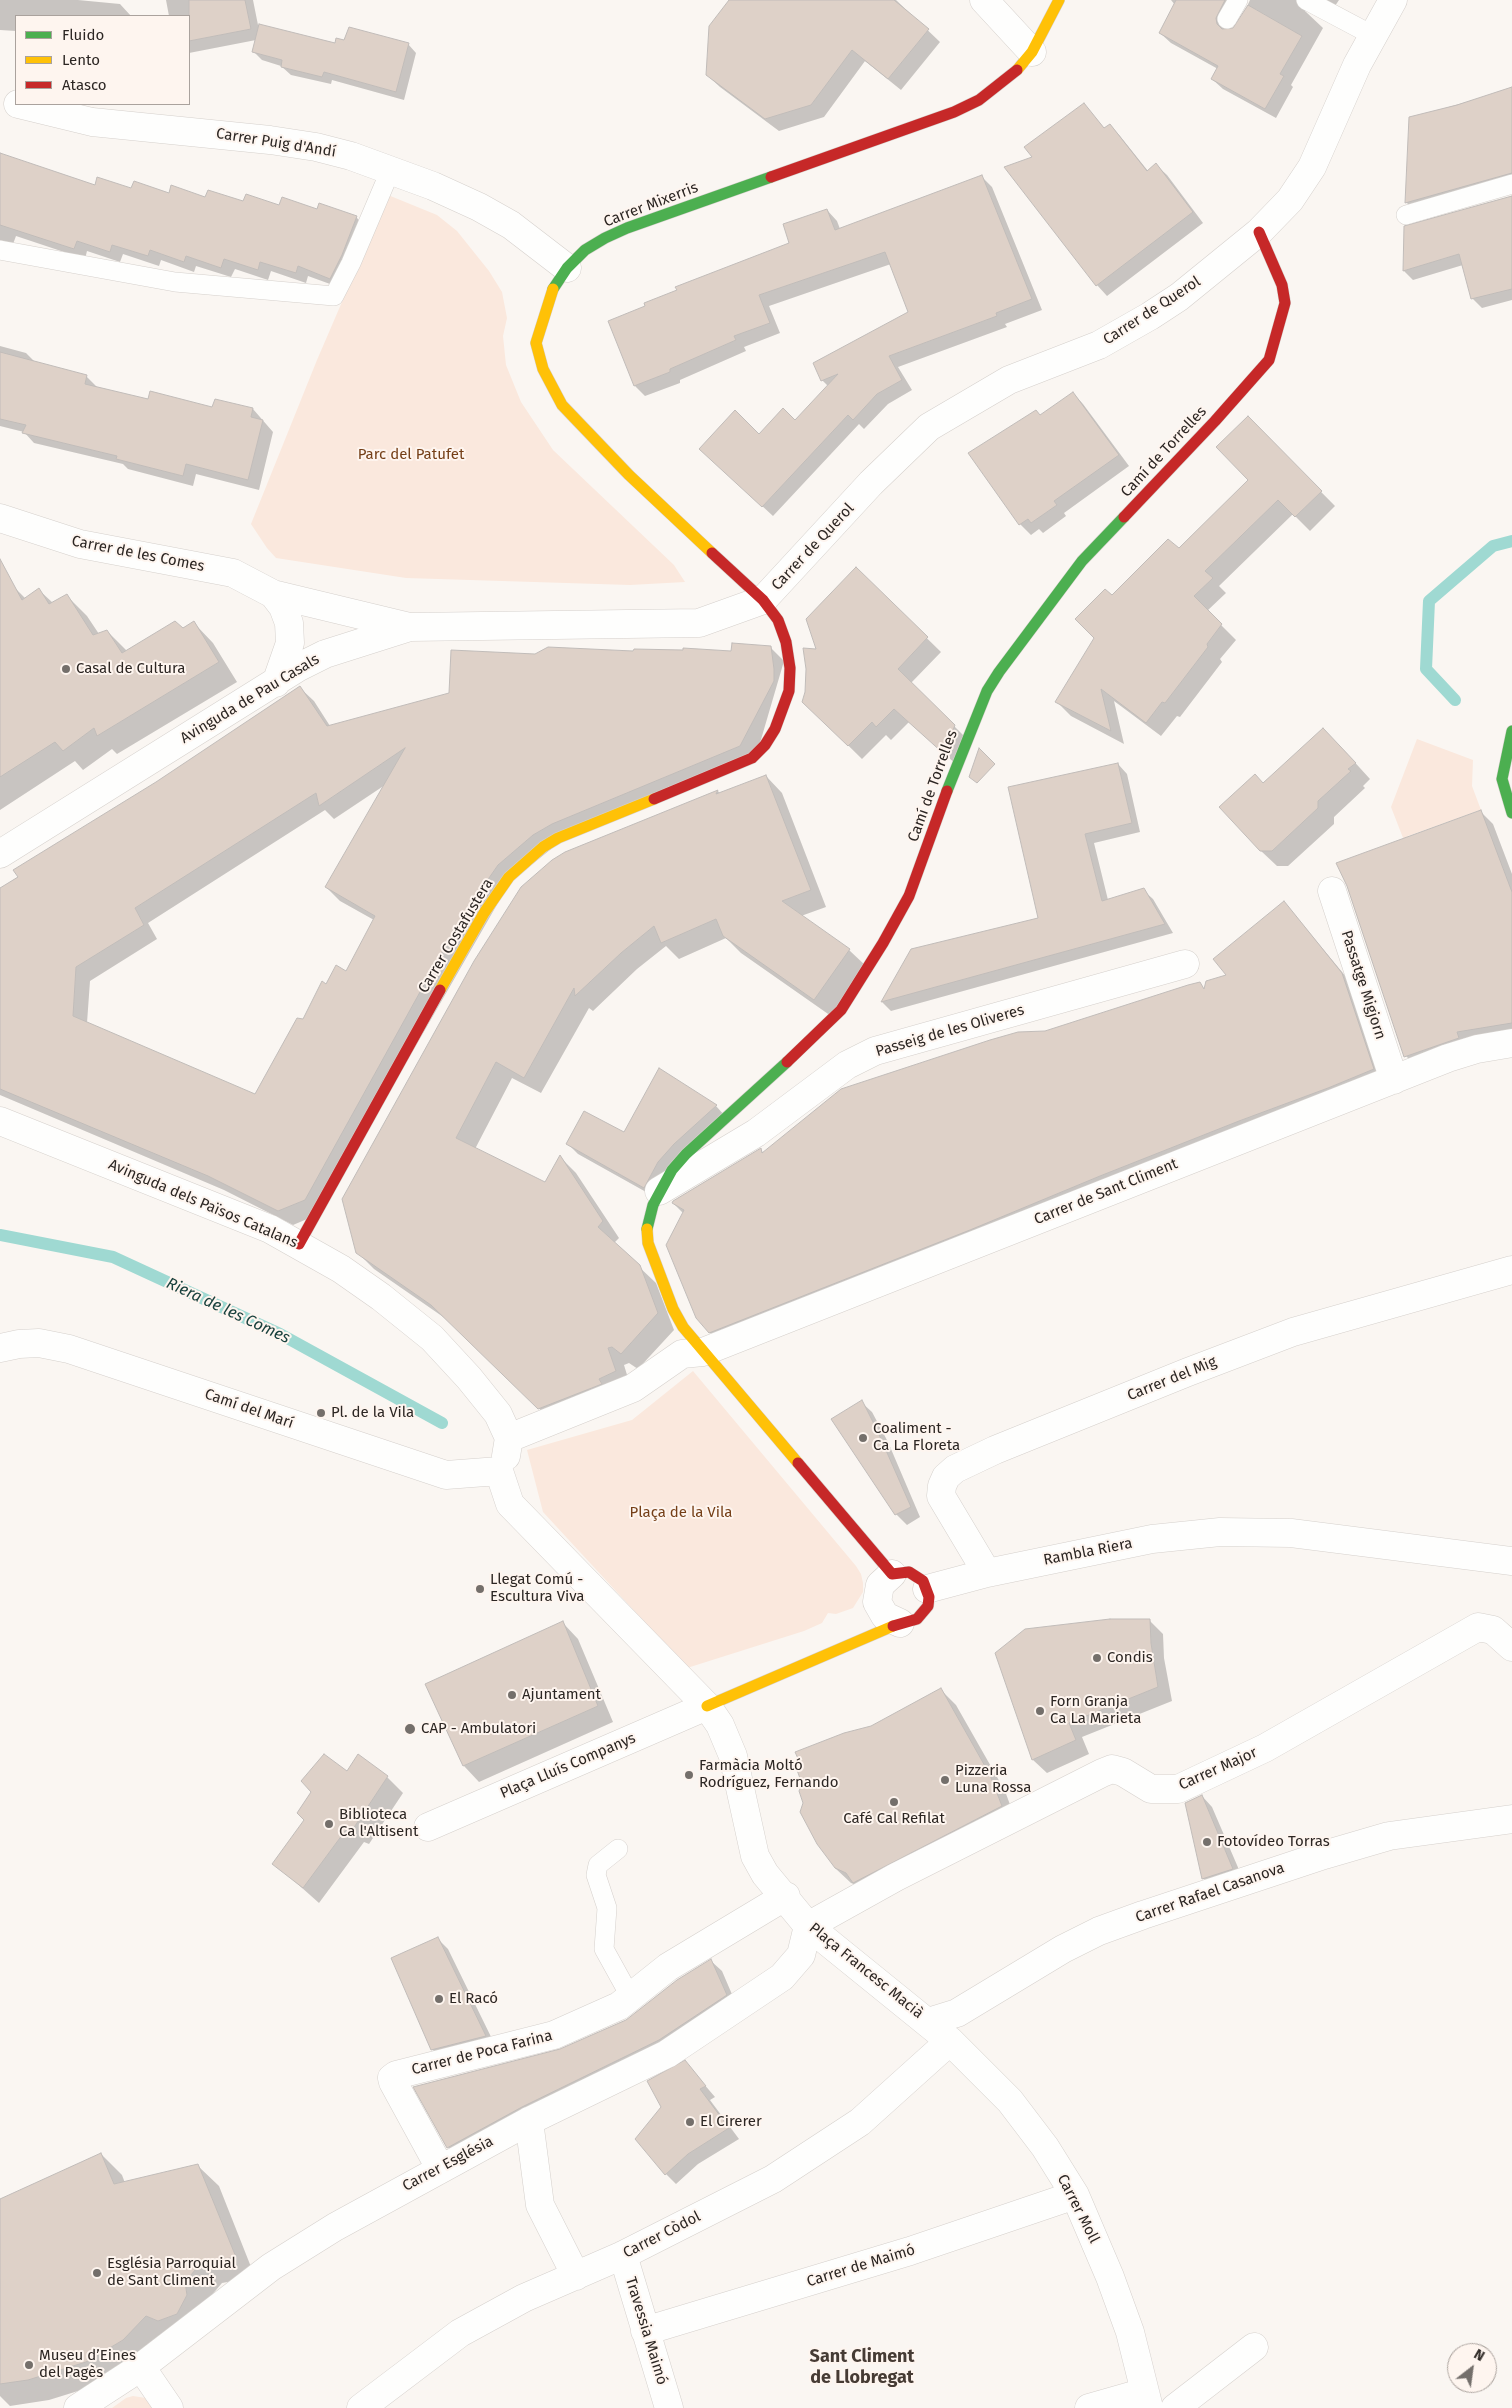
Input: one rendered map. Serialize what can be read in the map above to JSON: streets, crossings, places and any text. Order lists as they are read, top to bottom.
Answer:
{
  "streets": {
    "street": [
      "Carrer Puig d'Andí",
      "Carrer Mixerris",
      "Carrer de Querol",
      "Camí de Torrelles",
      "Carrer de les Comes",
      "Avinguda de Pau Casals",
      "Carrer Costafustera",
      "Passatge Migjorn",
      "Passeig de les Oliveres",
      "Carrer de Sant Climent",
      "Avinguda dels Països Catalans",
      "Carrer del Mig",
      "Camí del Marí",
      "Rambla Riera",
      "Plaça Lluís Companys",
      "Carrer Major",
      "Carrer Rafael Casanova",
      "Plaça Francesc Macià",
      "Carrer de Poca Farina",
      "Carrer Església",
      "Carrer Moll",
      "Carrer Còdol",
      "Carrer de Maimó",
      "Travessia Maimó"
    ]
  },
  "crossings": [
    ["Carrer Puig d'Andí", "Carrer Mixerris"],
    ["Carrer Mixerris", "Carrer de Querol"],
    ["Carrer Mixerris", "Avinguda de Pau Casals"],
    ["Carrer Mixerris", "Carrer Costafustera"],
    ["Carrer de Querol", "Camí de Torrelles"],
    ["Carrer de Querol", "Avinguda de Pau Casals"],
    ["Carrer de Querol", "Carrer Costafustera"],
    ["Camí de Torrelles", "Passeig de les Oliveres"],
    ["Camí de Torrelles", "Carrer de Sant Climent"],
    ["Carrer de les Comes", "Avinguda de Pau Casals"],
    ["Avinguda de Pau Casals", "Carrer Costafustera"],
    ["Carrer Costafustera", "Avinguda dels Països Catalans"],
    ["Passatge Migjorn", "Carrer de Sant Climent"],
    ["Carrer del Mig", "Rambla Riera"],
    ["Plaça Lluís Companys", "Plaça Francesc Macià"],
    ["Carrer Major", "Plaça Francesc Macià"],
    ["Carrer Major", "Carrer Església"],
    ["Carrer Rafael Casanova", "Plaça Francesc Macià"],
    ["Plaça Francesc Macià", "Carrer de Poca Farina"],
    ["Plaça Francesc Macià", "Carrer Església"],
    ["Plaça Francesc Macià", "Carrer Moll"],
    ["Plaça Francesc Macià", "Carrer Còdol"],
    ["Carrer de Poca Farina", "Carrer Església"],
    ["Carrer Moll", "Carrer Còdol"],
    ["Carrer Moll", "Carrer de Maimó"],
    ["Carrer Còdol", "Travessia Maimó"],
    ["Carrer de Maimó", "Travessia Maimó"]
  ],
  "districts": ["Sant Climent de Llobregat"],
  "water": ["Riera de les Comes"],
  "parks": ["Parc del Patufet", "Plaça de la Vila"],
  "places": [
    "Casal de Cultura",
    "Pl. de la Vila",
    "Coaliment - Ca La Floreta",
    "Llegat Comú - Escultura Viva",
    "Condis",
    "Ajuntament",
    "Forn Granja Ca La Marieta",
    "CAP - Ambulatori",
    "Farmàcia Moltó Rodríguez, Fernando",
    "Pizzeria Luna Rossa",
    "Café Cal Refilat",
    "Biblioteca Ca l'Altisent",
    "Fotovídeo Torras",
    "El Racó",
    "El Cirerer",
    "Església Parroquial de Sant Climent",
    "Museu d’Eines del Pagès"
  ],
  "legend": ["Fluido", "Lento", "Atasco"],
  "north": "top right"
}
